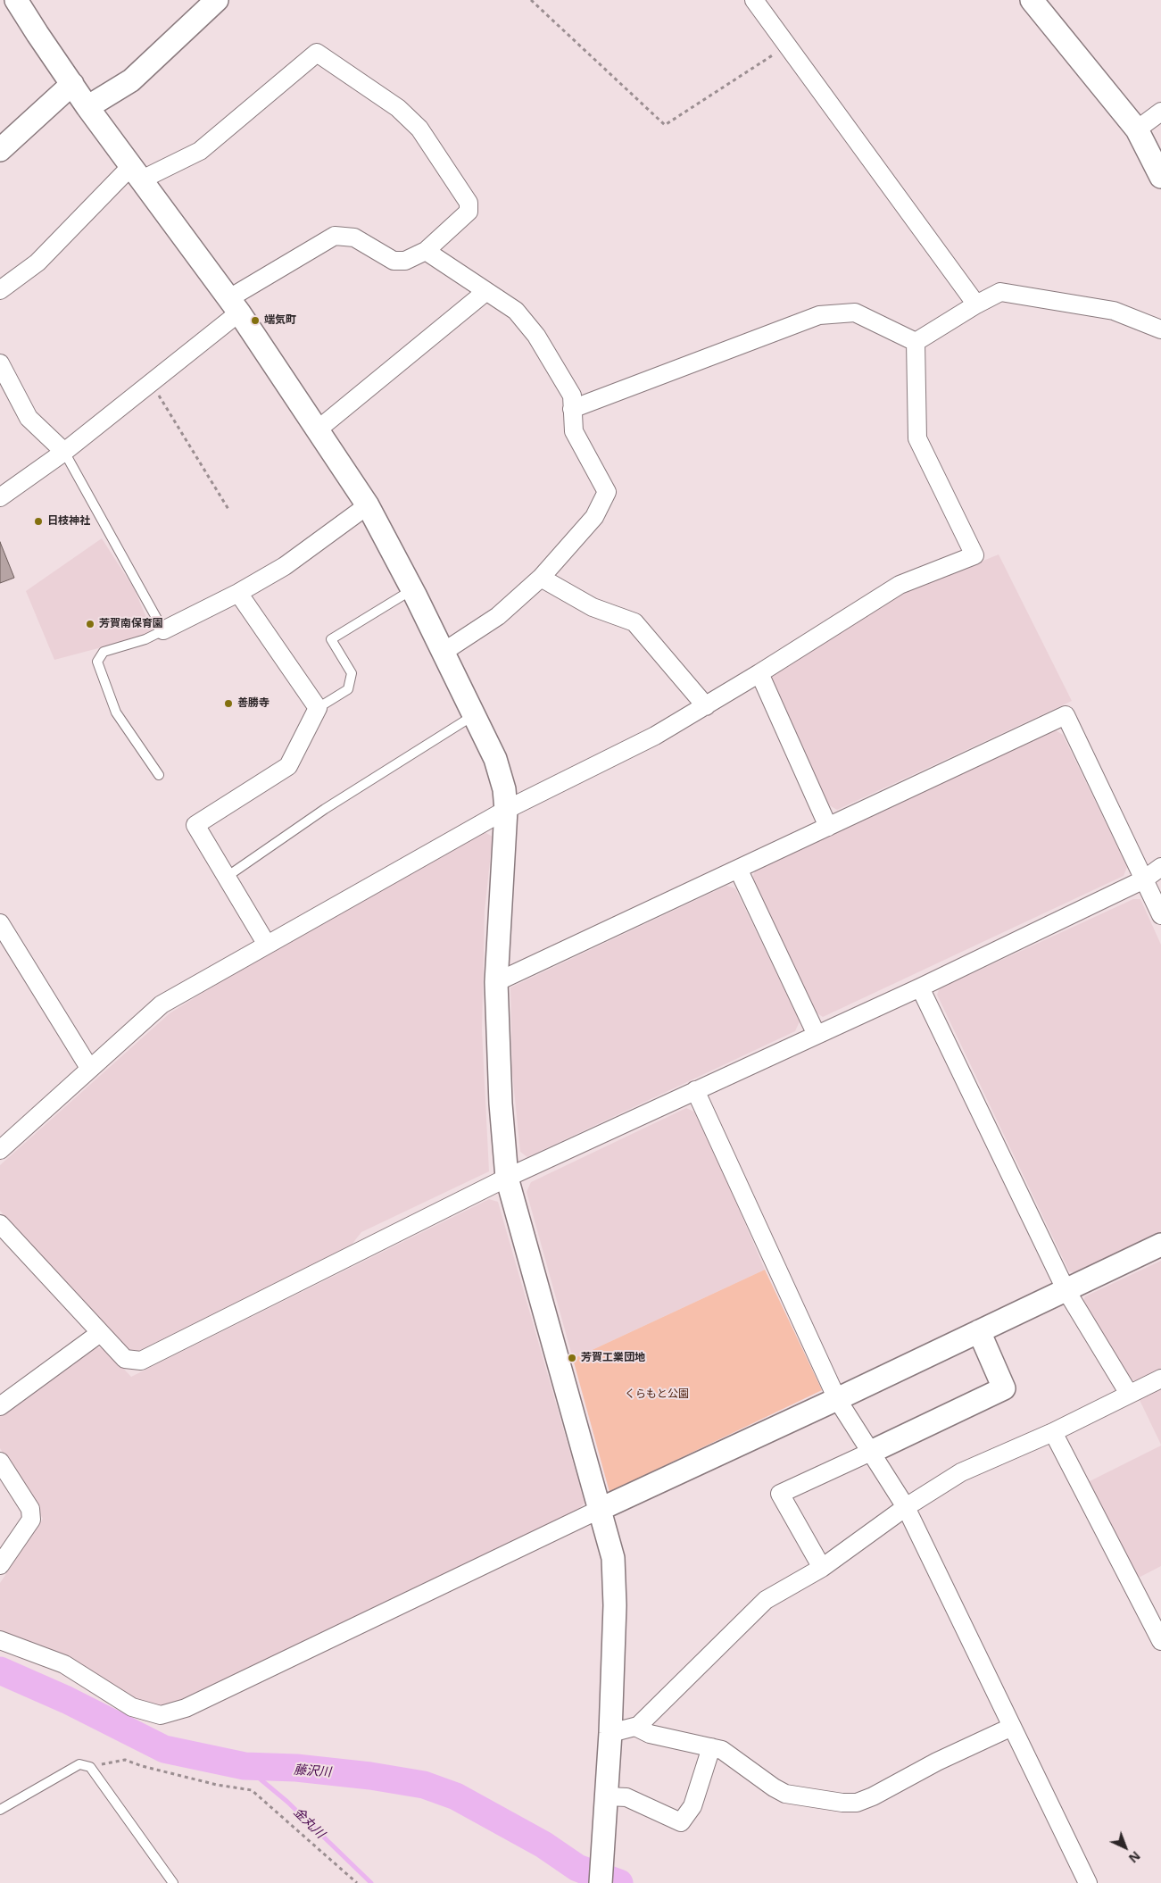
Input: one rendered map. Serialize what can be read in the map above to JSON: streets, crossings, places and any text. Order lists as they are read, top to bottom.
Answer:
{
  "water": ["藤沢川", "金丸川"],
  "parks": ["くらもと公園"],
  "places": [
    "端気町",
    "日枝神社",
    "芳賀南保育園",
    "善勝寺",
    "芳賀工業団地"
  ],
  "north": "bottom right"
}
